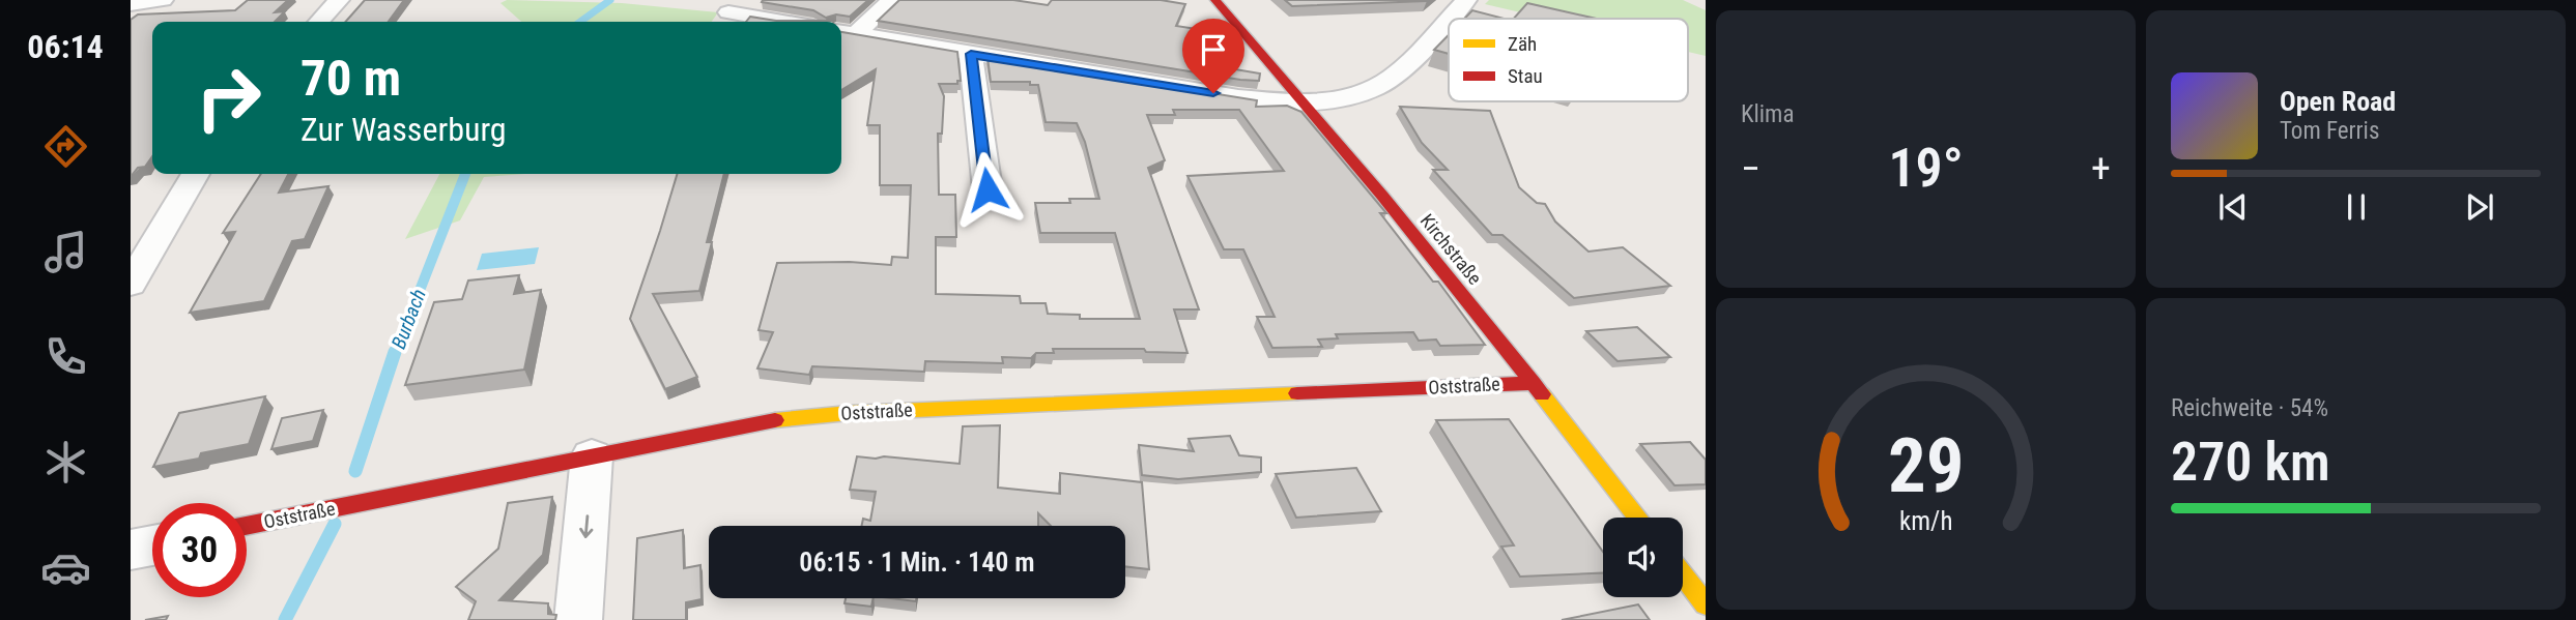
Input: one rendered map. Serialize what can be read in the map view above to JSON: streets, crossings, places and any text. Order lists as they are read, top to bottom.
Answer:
{
  "streets": {
    "street": ["Kirchstraße", "Oststraße"]
  },
  "crossings": [
    ["Kirchstraße", "Oststraße"]
  ],
  "water": ["Burbach"],
  "legend": ["Zäh", "Stau"],
  "page": {
    "tabs": "06:14",
    "tile": [
      "Klima",
      ["Reichweite · 54%", "270 km"]
    ],
    "turn": ["70 m", "Zur Wasserburg"],
    "song": ["Open Road", "Tom Ferris"],
    "heat": ["−", "19°", "+"],
    "limit": "30",
    "trip": "06:15 · 1 Min. · 140 m",
    "gauge": ["29", "km/h"]
  }
}
